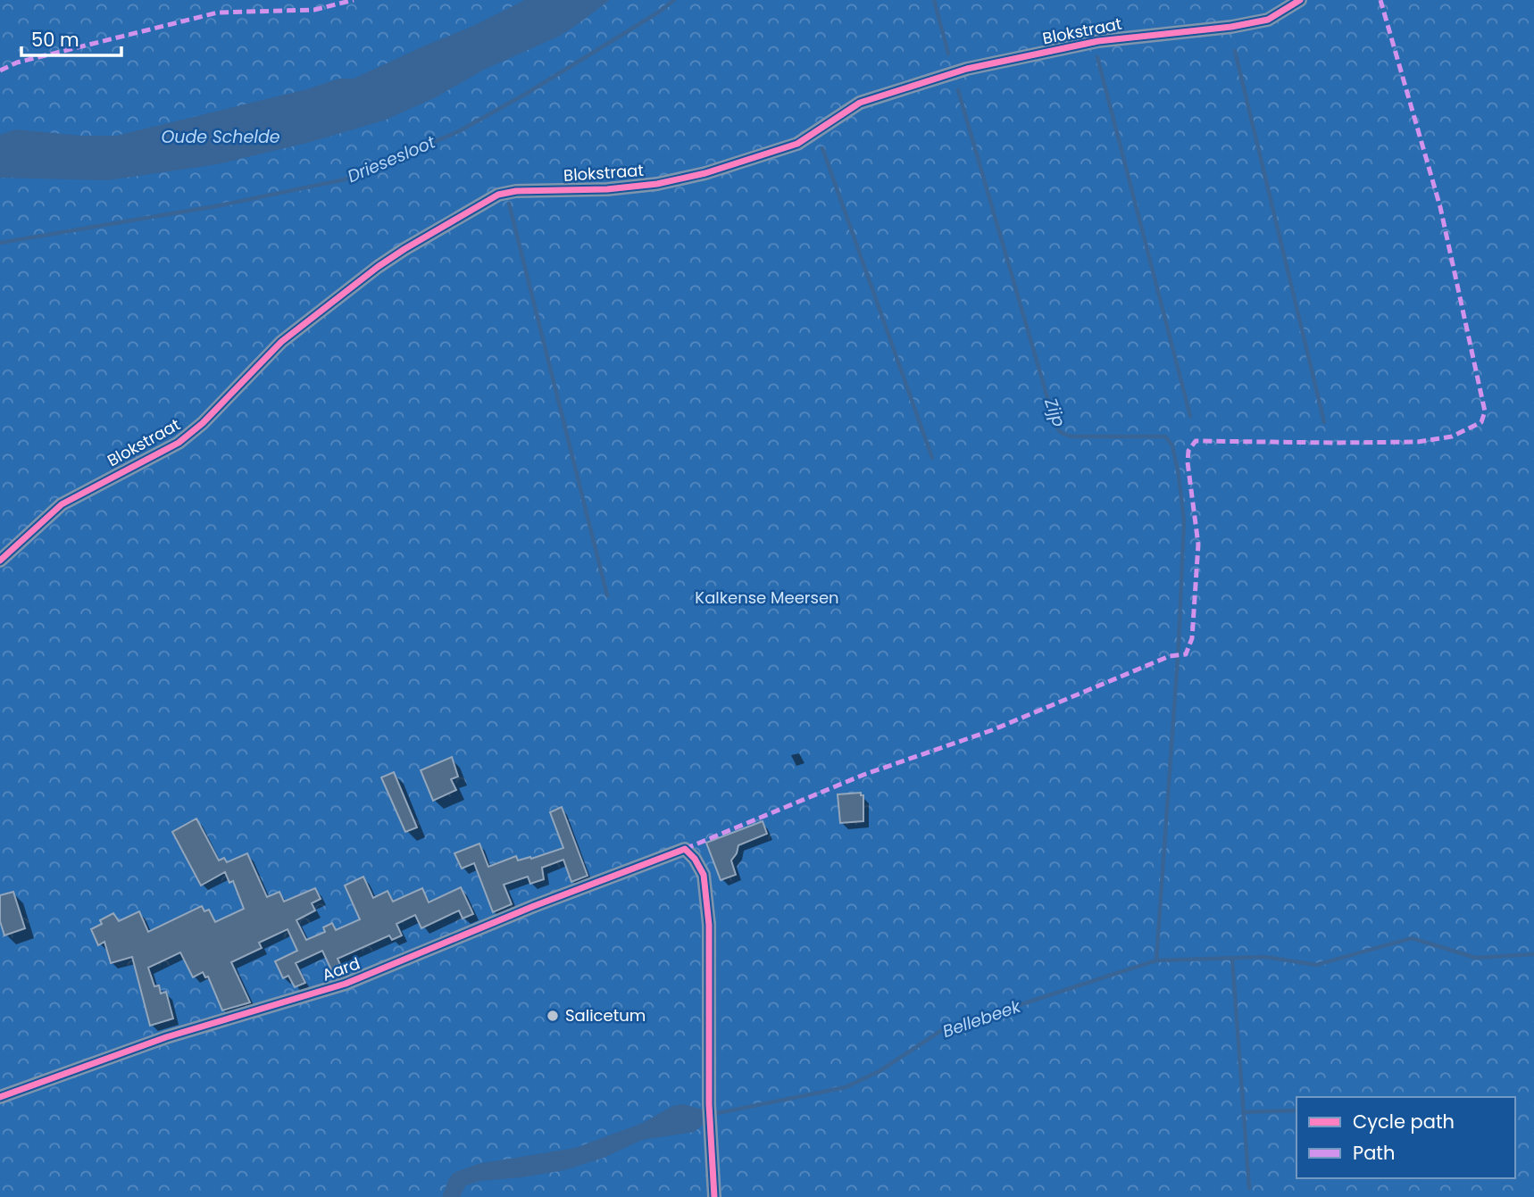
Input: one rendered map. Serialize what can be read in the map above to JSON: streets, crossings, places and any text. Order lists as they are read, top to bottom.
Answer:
{
  "streets": {
    "street": ["Blokstraat", "Aard"]
  },
  "water": [
    "Oude Schelde",
    "Driesesloot",
    "Zijp",
    "Bellebeek"
  ],
  "parks": ["Kalkense Meersen"],
  "places": ["Salicetum"],
  "legend": ["Cycle path", "Path"],
  "scale_bar": "50 m"
}
